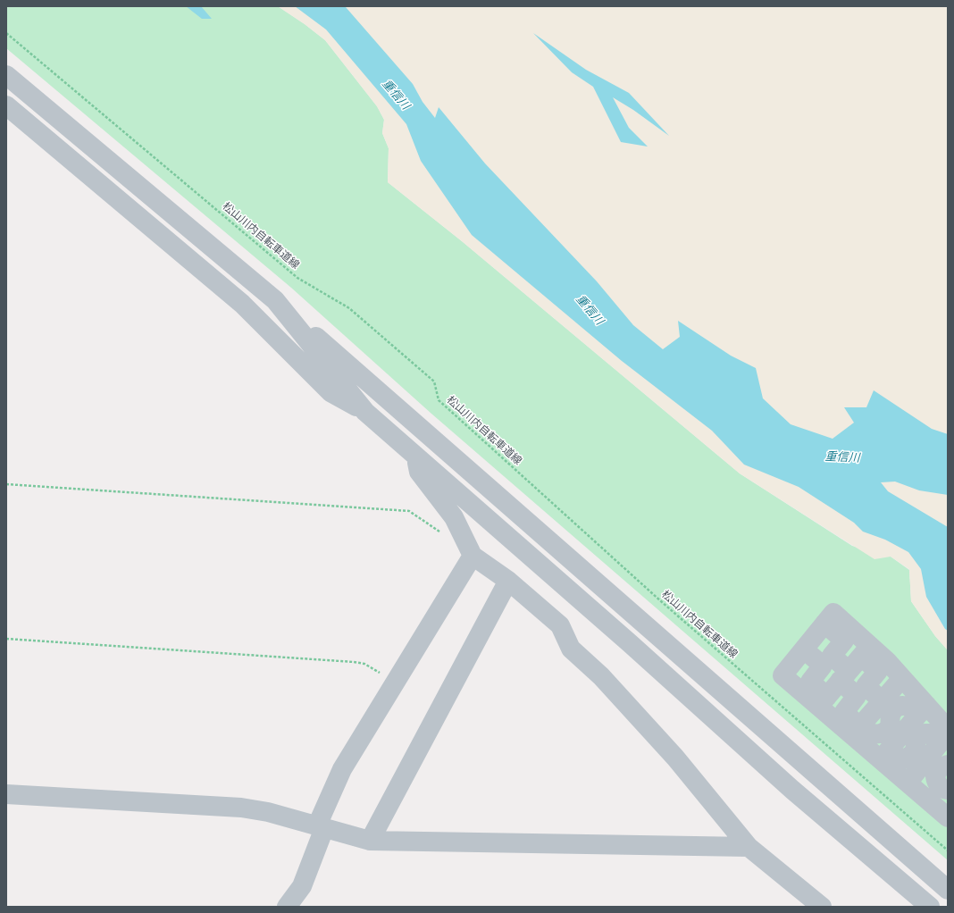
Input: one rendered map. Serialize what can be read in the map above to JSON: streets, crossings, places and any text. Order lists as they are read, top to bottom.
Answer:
{
  "streets": {
    "path": ["松山川内自転車道線"]
  },
  "water": ["重信川"]
}
